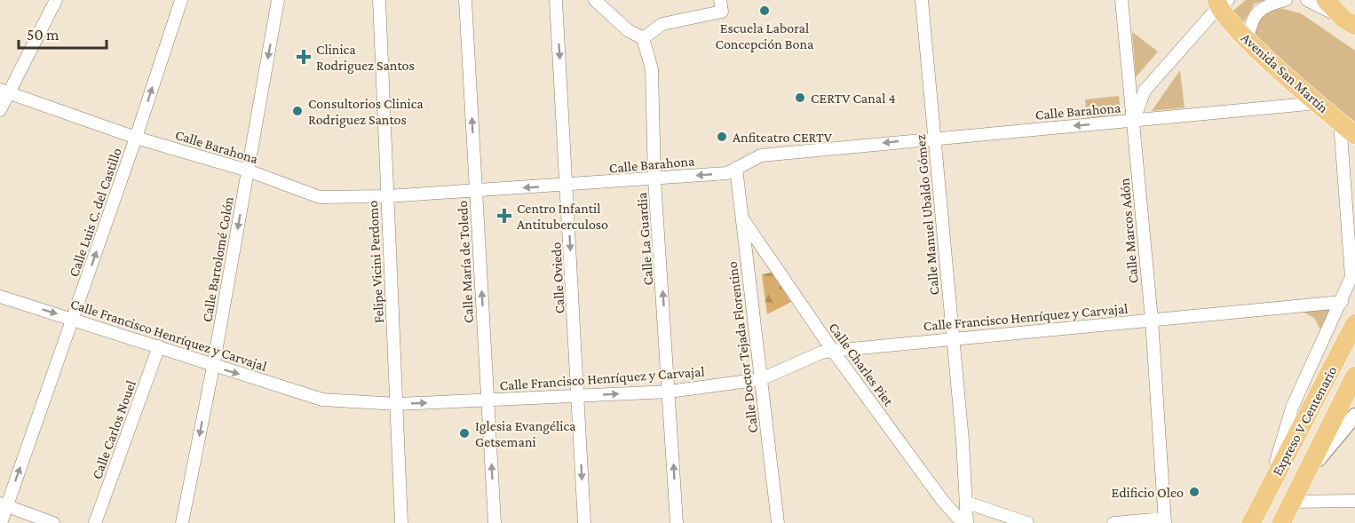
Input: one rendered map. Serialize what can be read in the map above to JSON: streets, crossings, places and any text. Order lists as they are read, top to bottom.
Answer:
{
  "streets": {
    "main road": ["Avenida San Martín", "Expreso V Centenario"],
    "street": [
      "Calle Barahona",
      "Calle Luis C. del Castillo",
      "Calle Manuel Ubaldo Gómez",
      "Calle Marcos Adón",
      "Calle La Guardia",
      "Calle Bartolomé Colón",
      "Felipe Vicini Perdomo",
      "Calle María de Toledo",
      "Calle Oviedo",
      "Calle Francisco Henríquez y Carvajal",
      "Calle Doctor Tejada Florentino",
      "Calle Charles Piet",
      "Calle Carlos Nouel"
    ]
  },
  "crossings": [
    ["Avenida San Martín", "Calle Barahona"],
    ["Avenida San Martín", "Expreso V Centenario"],
    ["Calle Barahona", "Calle Luis C. del Castillo"],
    ["Calle Barahona", "Calle Manuel Ubaldo Gómez"],
    ["Calle Barahona", "Calle Marcos Adón"],
    ["Calle Barahona", "Calle La Guardia"],
    ["Calle Barahona", "Calle Bartolomé Colón"],
    ["Calle Barahona", "Felipe Vicini Perdomo"],
    ["Calle Barahona", "Calle María de Toledo"],
    ["Calle Barahona", "Calle Oviedo"],
    ["Calle Barahona", "Calle Doctor Tejada Florentino"],
    ["Calle Luis C. del Castillo", "Calle Francisco Henríquez y Carvajal"],
    ["Calle Manuel Ubaldo Gómez", "Calle Francisco Henríquez y Carvajal"],
    ["Calle Marcos Adón", "Calle Francisco Henríquez y Carvajal"],
    ["Calle La Guardia", "Calle Francisco Henríquez y Carvajal"],
    ["Calle Bartolomé Colón", "Calle Francisco Henríquez y Carvajal"],
    ["Felipe Vicini Perdomo", "Calle Francisco Henríquez y Carvajal"],
    ["Calle María de Toledo", "Calle Francisco Henríquez y Carvajal"],
    ["Calle Oviedo", "Calle Francisco Henríquez y Carvajal"],
    ["Calle Francisco Henríquez y Carvajal", "Calle Doctor Tejada Florentino"],
    ["Calle Francisco Henríquez y Carvajal", "Calle Charles Piet"],
    ["Calle Francisco Henríquez y Carvajal", "Expreso V Centenario"],
    ["Calle Francisco Henríquez y Carvajal", "Calle Carlos Nouel"],
    ["Calle Doctor Tejada Florentino", "Calle Charles Piet"]
  ],
  "one_way": [
    "Calle Barahona",
    "Calle Luis C. del Castillo",
    "Calle La Guardia",
    "Calle Bartolomé Colón",
    "Calle María de Toledo",
    "Calle Oviedo"
  ],
  "places": {
    "other": [
      "Escuela Laboral Concepción Bona",
      "CERTV Canal 4",
      "Consultorios Clinica Rodriguez Santos",
      "Anfiteatro CERTV",
      "Iglesia Evangélica Getsemani",
      "Edificio Oleo"
    ],
    "health": ["Clinica Rodriguez Santos", "Centro Infantil Antituberculoso"]
  },
  "scale_bar": "50 m"
}
